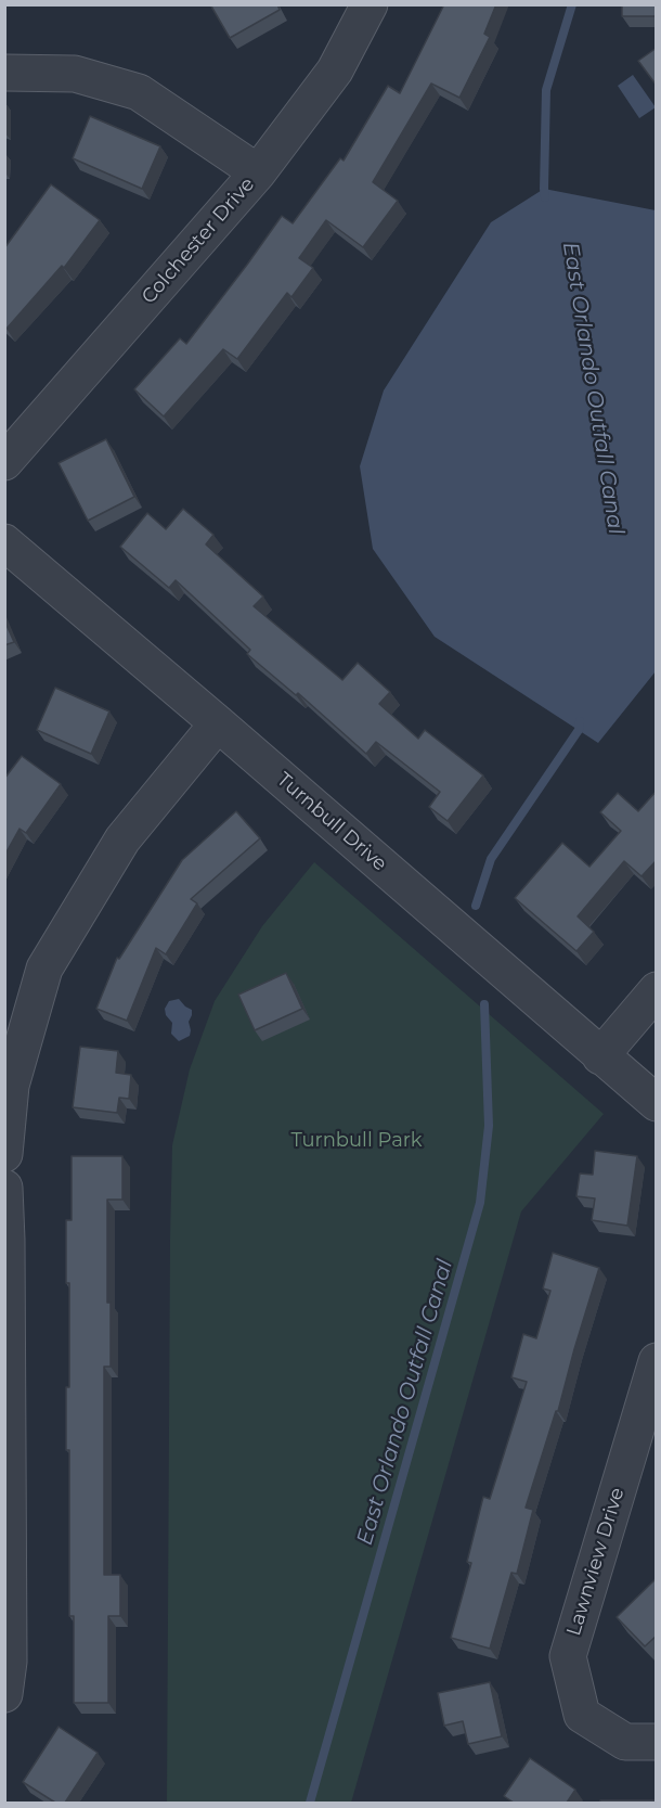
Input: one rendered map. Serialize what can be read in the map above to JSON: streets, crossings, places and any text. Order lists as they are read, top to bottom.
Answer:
{
  "streets": {
    "street": ["Colchester Drive", "Turnbull Drive", "Lawnview Drive"]
  },
  "water": ["East Orlando Outfall Canal"],
  "parks": ["Turnbull Park"]
}
